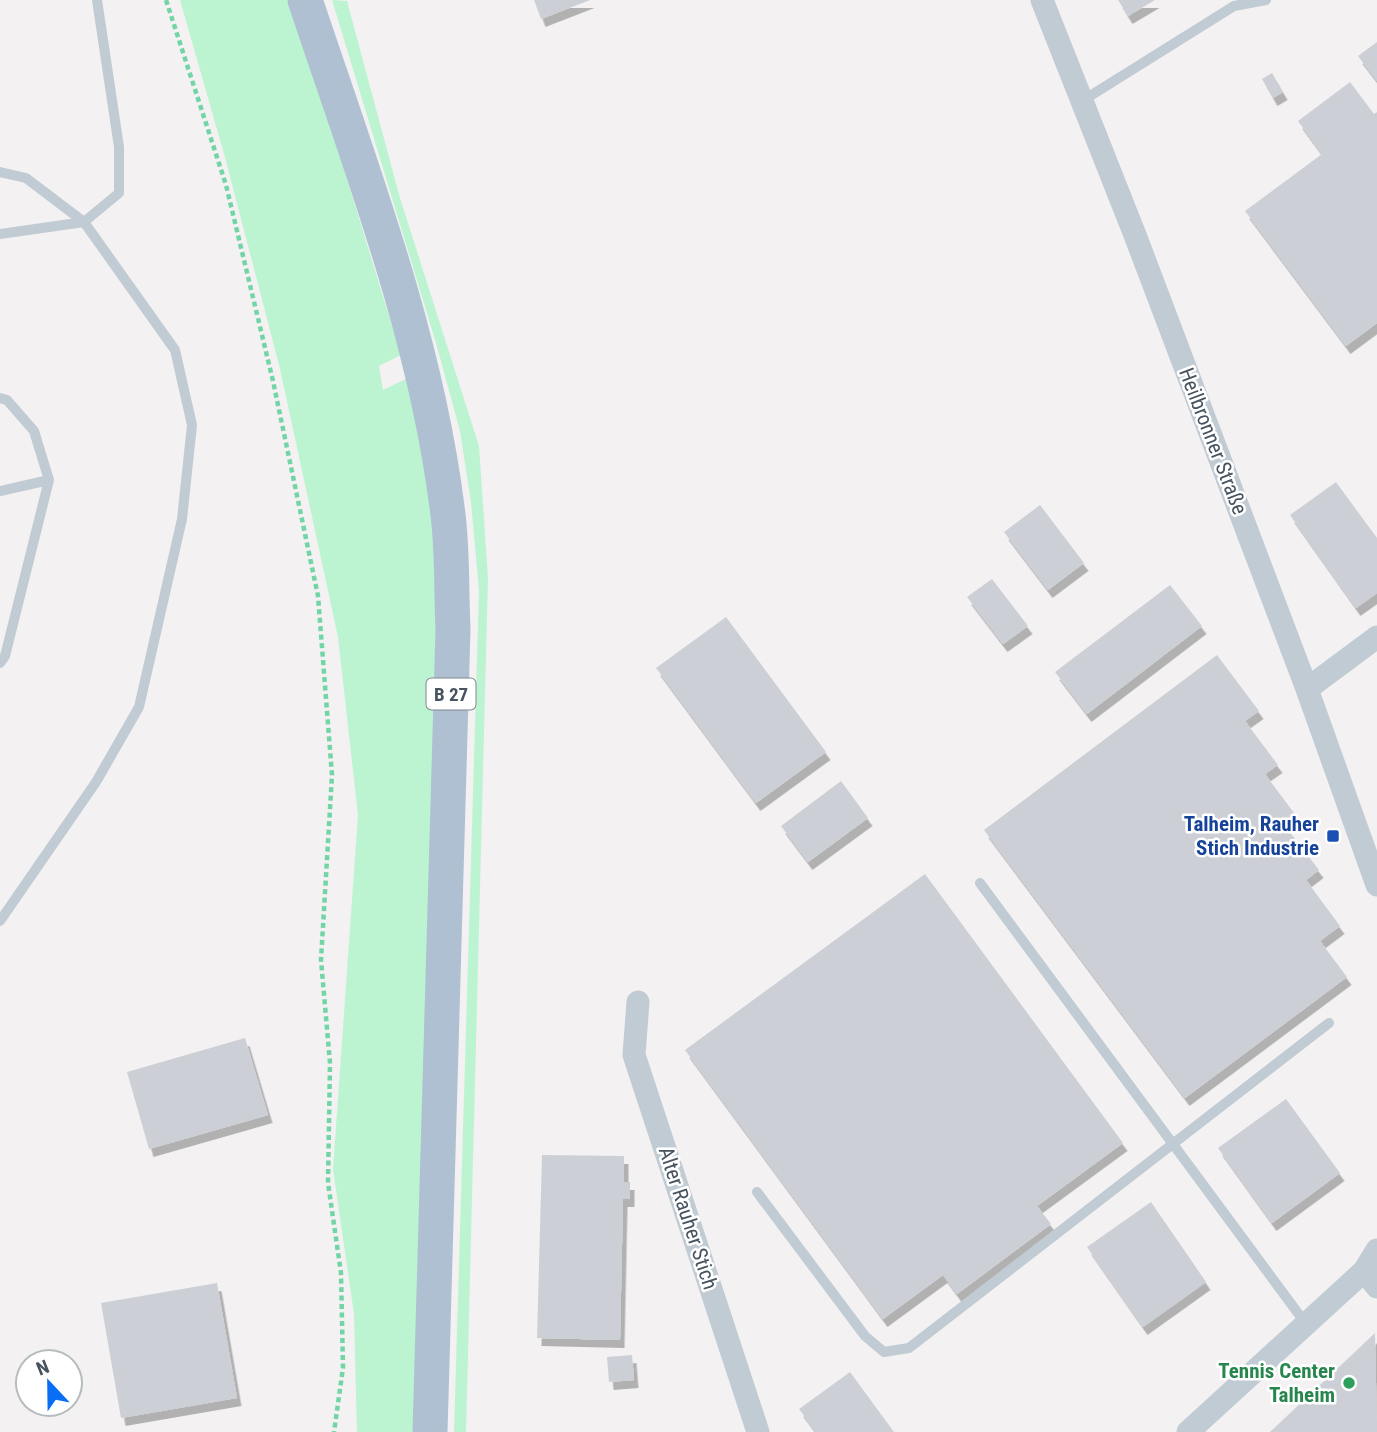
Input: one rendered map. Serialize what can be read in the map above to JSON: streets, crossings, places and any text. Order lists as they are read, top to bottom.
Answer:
{
  "streets": {
    "main road": ["B 27"],
    "street": ["Heilbronner Straße", "Alter Rauher Stich"]
  },
  "places": {
    "transit": ["Talheim, Rauher Stich Industrie"],
    "other": ["Tennis Center Talheim"]
  },
  "north": "top"
}
